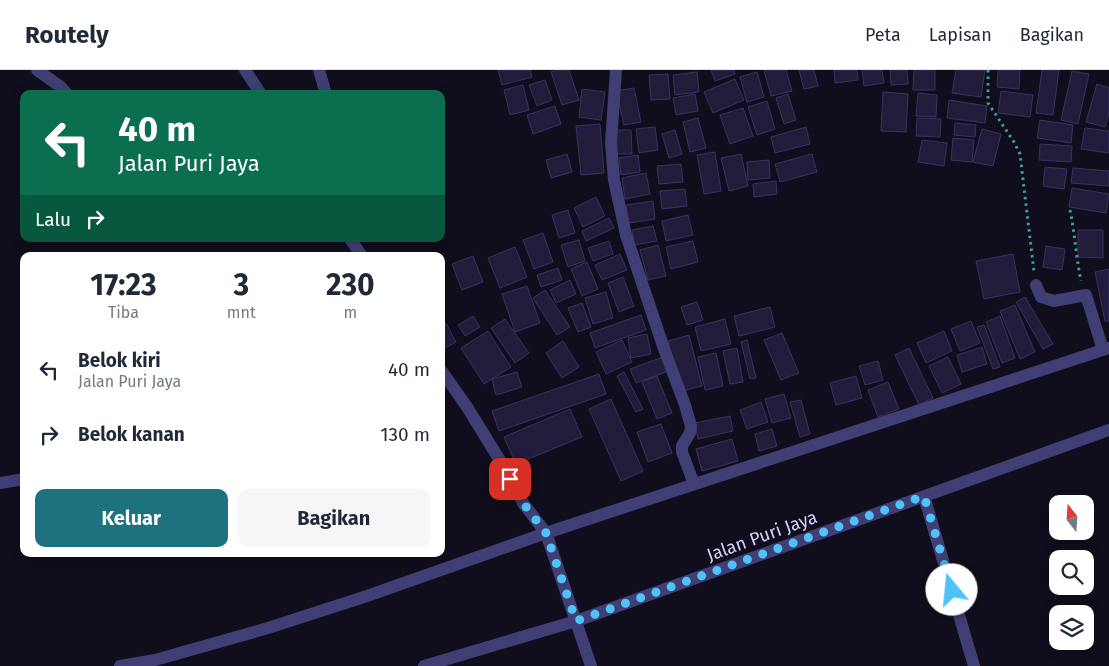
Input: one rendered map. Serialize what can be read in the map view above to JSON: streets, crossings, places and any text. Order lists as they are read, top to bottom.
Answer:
{
  "streets": {
    "street": ["Jalan Puri Jaya"]
  },
  "north": "top",
  "page": {
    "header": "Routely",
    "nav": ["Peta", "Lapisan", "Bagikan"],
    "turn": ["40 m", "Jalan Puri Jaya"],
    "then": "Lalu",
    "eta": [
      "17:23",
      "Tiba",
      "3",
      "mnt",
      "230",
      "m"
    ],
    "list": [
      {
        "name": "Belok kiri",
        "note": "Jalan Puri Jaya",
        "value": "40 m"
      },
      {
        "name": "Belok kanan",
        "value": "130 m"
      }
    ],
    "buttons": ["Keluar", "Bagikan"]
  }
}
